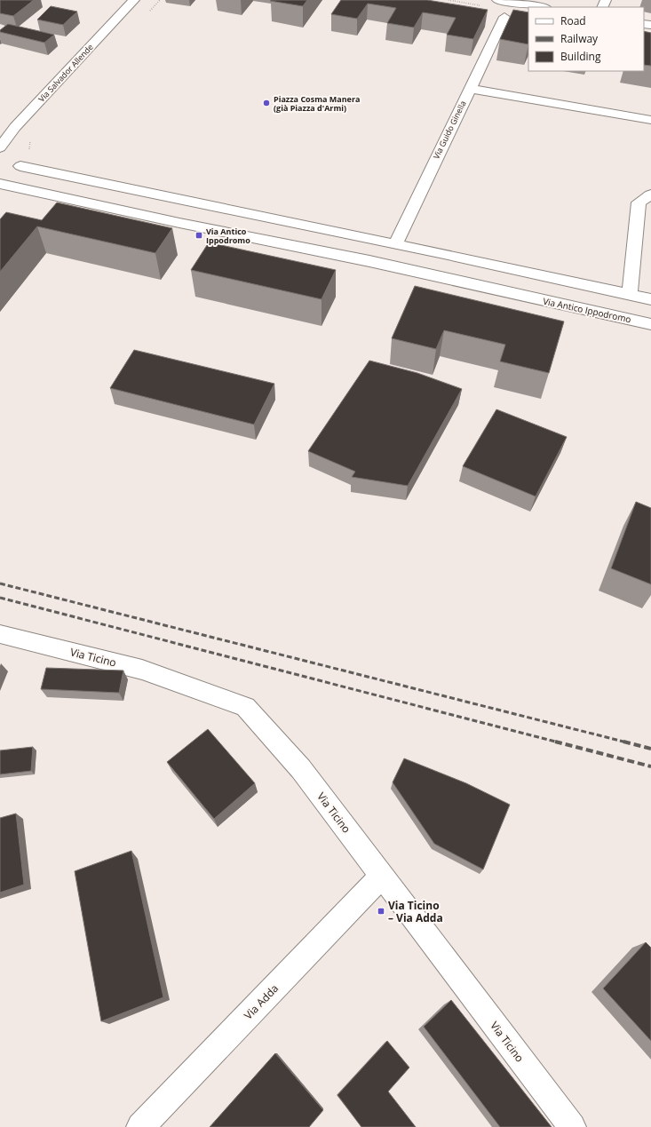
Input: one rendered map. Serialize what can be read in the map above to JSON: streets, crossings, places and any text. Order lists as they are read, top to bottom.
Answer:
{
  "streets": {
    "street": [
      "Via Salvador Allende",
      "Via Guido Ginella",
      "Via Antico Ippodromo",
      "Via Ticino",
      "Via Adda"
    ]
  },
  "crossings": [
    ["Via Ticino", "Via Adda"]
  ],
  "places": {
    "other": ["Piazza Cosma Manera (già Piazza d'Armi)"],
    "transit": ["Via Antico Ippodromo", "Via Ticino – Via Adda"]
  },
  "legend": ["Road", "Railway", "Building"]
}
